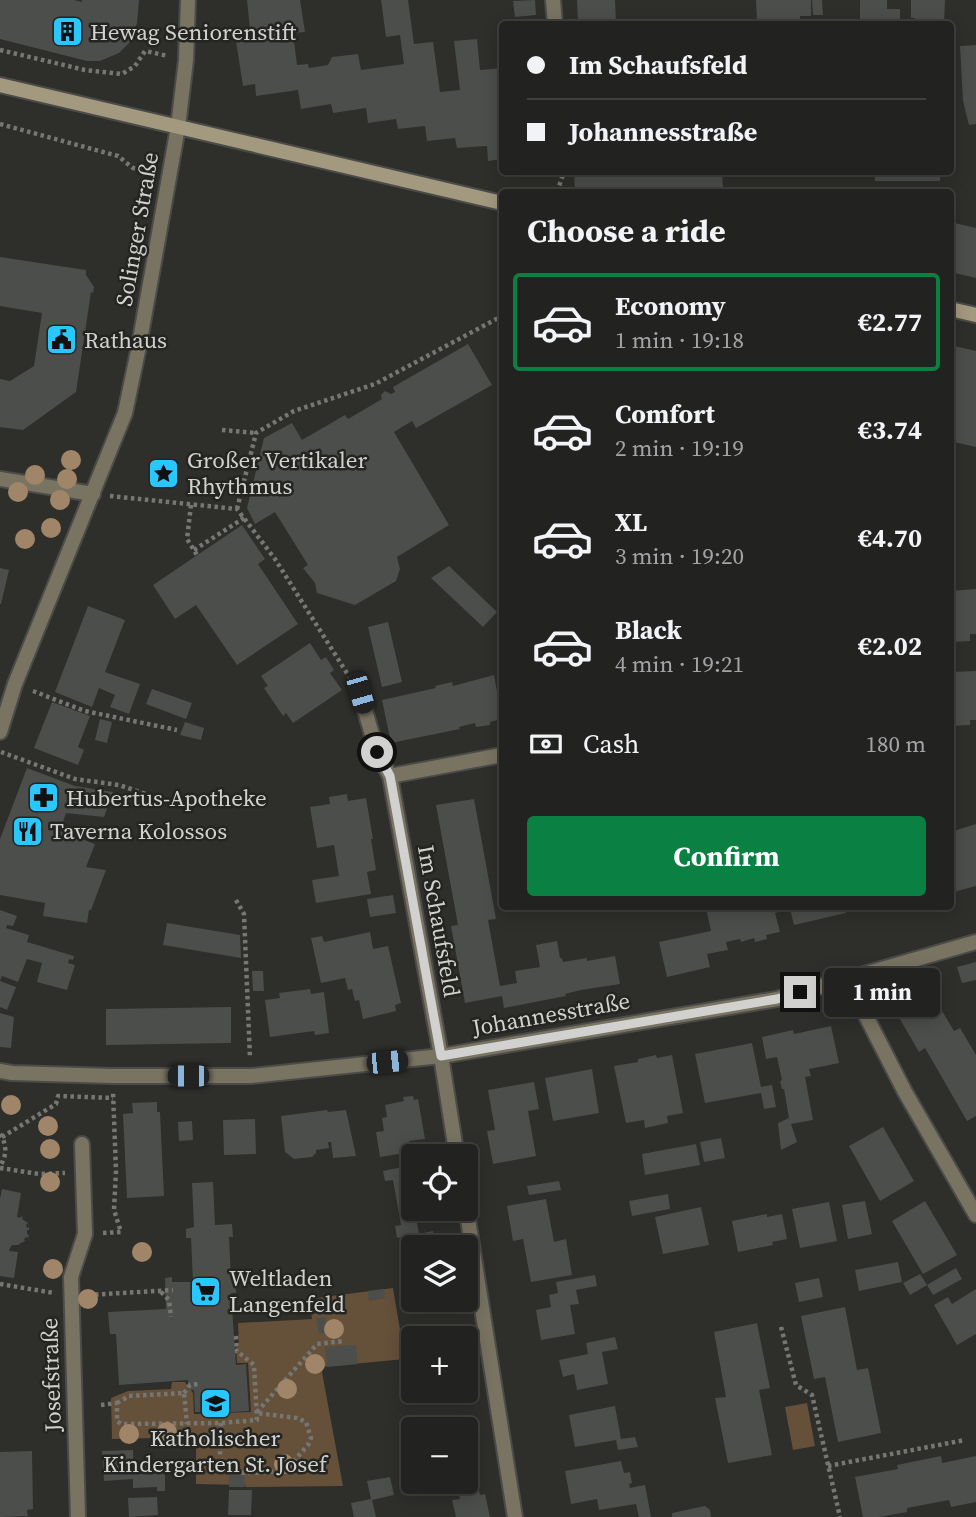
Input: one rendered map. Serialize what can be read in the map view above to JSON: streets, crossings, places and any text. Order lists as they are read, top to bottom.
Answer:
{
  "streets": {
    "main road": ["Solinger Straße"],
    "street": ["Im Schaufsfeld", "Johannesstraße", "Josefstraße"]
  },
  "crossings": [
    ["Im Schaufsfeld", "Johannesstraße"]
  ],
  "places": {
    "building": ["Hewag Seniorenstift"],
    "public building": ["Rathaus"],
    "place": ["Großer Vertikaler Rhythmus"],
    "pharmacy": ["Hubertus-Apotheke"],
    "restaurant": ["Taverna Kolossos"],
    "supermarket": ["Weltladen Langenfeld"],
    "school or university": ["Katholischer Kindergarten St. Josef"]
  },
  "page": {
    "banner": ["Im Schaufsfeld", "Johannesstraße"],
    "heading": "Choose a ride",
    "list": [
      {
        "name": "Economy",
        "note": "1 min · 19:18",
        "value": "€2.77"
      },
      {
        "name": "Comfort",
        "note": "2 min · 19:19",
        "value": "€3.74"
      },
      {
        "name": "XL",
        "note": "3 min · 19:20",
        "value": "€4.70"
      },
      {
        "name": "Black",
        "note": "4 min · 19:21",
        "value": "€2.02"
      }
    ],
    "pay": ["Cash", "180 m"],
    "buttons": "Confirm",
    "bubble": "1 min",
    "map_buttons": ["+", "−"]
  }
}
